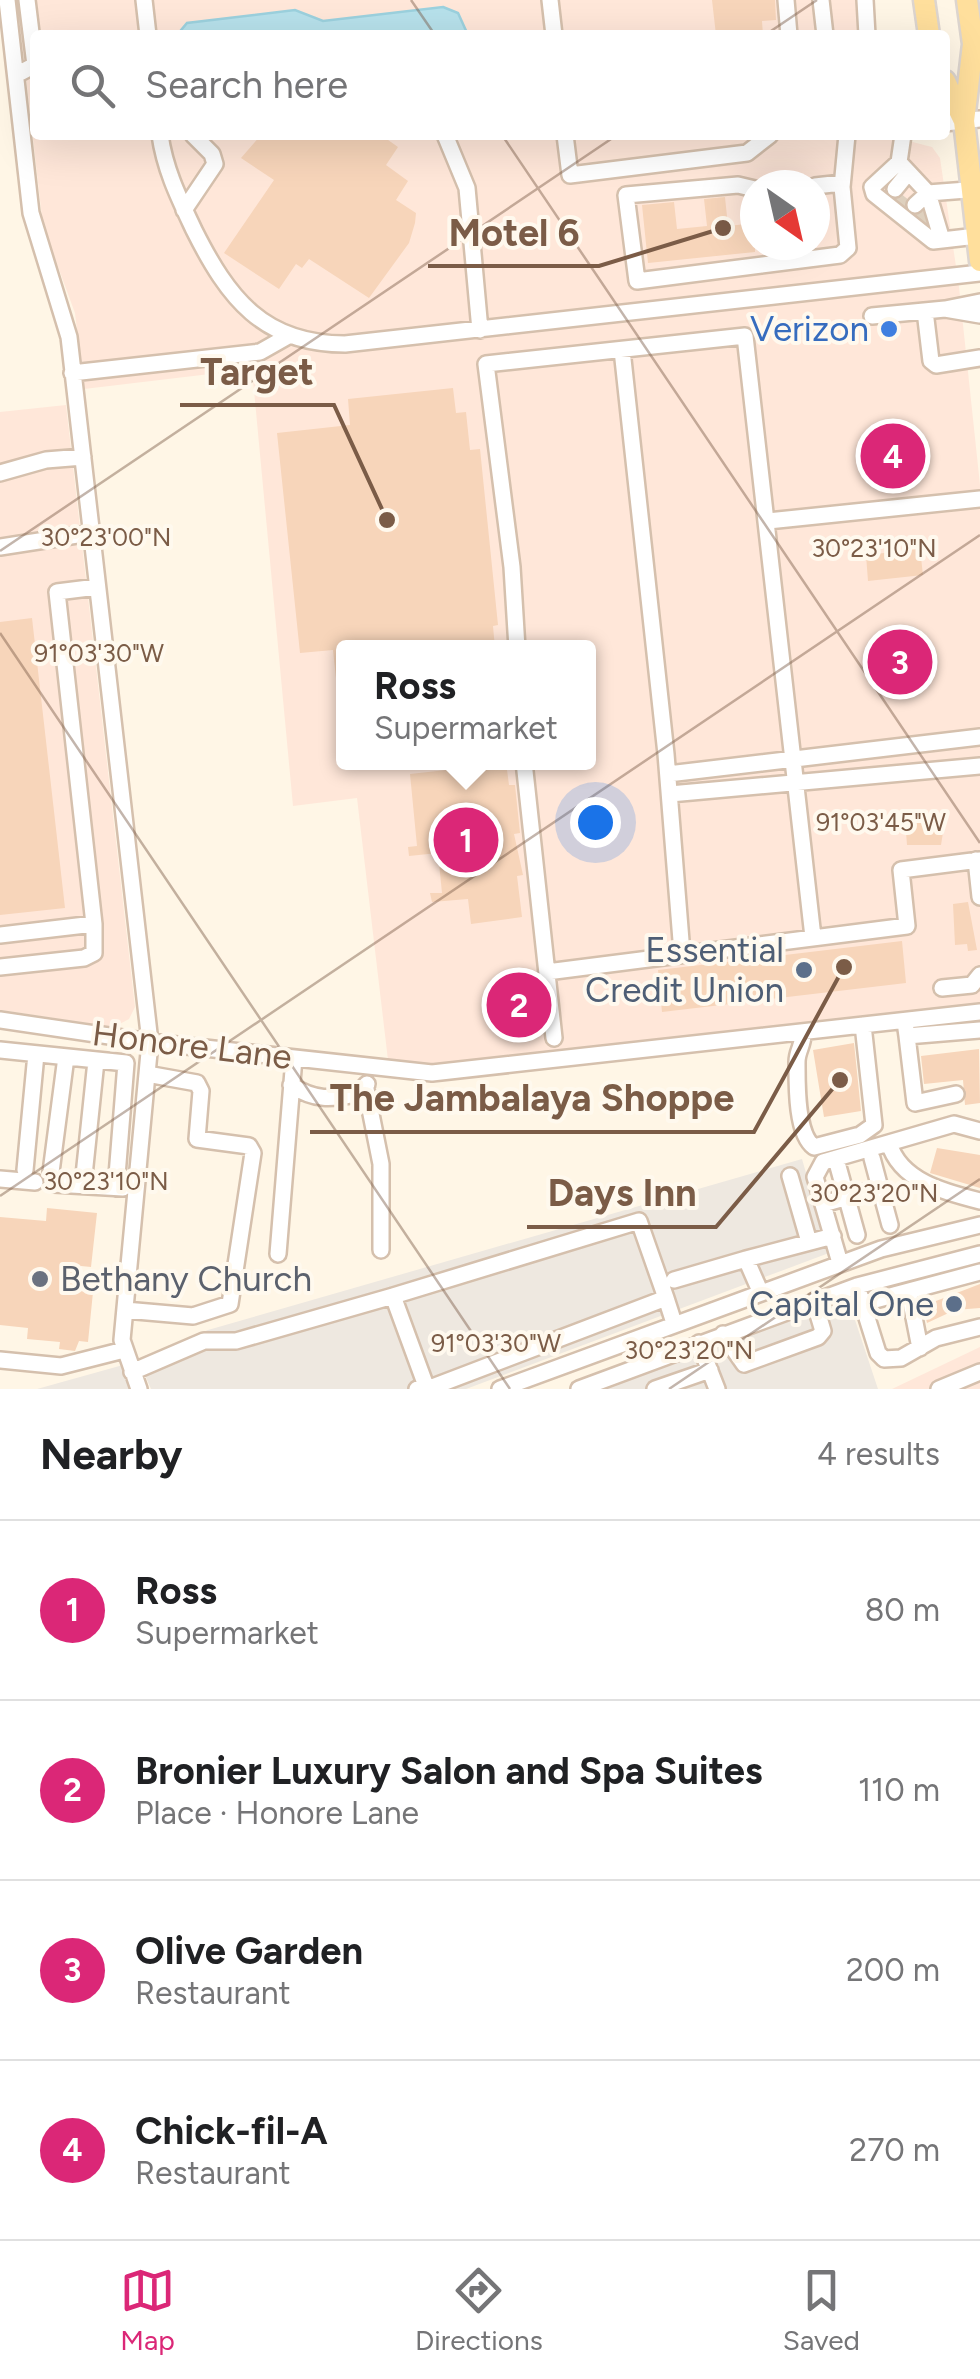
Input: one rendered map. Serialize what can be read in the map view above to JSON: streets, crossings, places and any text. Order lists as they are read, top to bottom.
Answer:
{
  "streets": {
    "street": ["Honore Lane"]
  },
  "places": [
    "Motel 6",
    "Verizon",
    "Target",
    "The Jambalaya Shoppe",
    "Essential Credit Union",
    "Days Inn",
    "Bethany Church",
    "Capital One"
  ],
  "north": "bottom right",
  "page": {
    "search": "Search here",
    "pins": [
      "4",
      "3",
      "1",
      "2"
    ],
    "popup": ["Ross", "Supermarket"],
    "heading": ["Nearby", "4 results"],
    "list": [
      {
        "mark": "1",
        "name": "Ross",
        "note": "Supermarket",
        "value": "80 m"
      },
      {
        "mark": "2",
        "name": "Bronier Luxury Salon and Spa Suites",
        "note": "Place · Honore Lane",
        "value": "110 m"
      },
      {
        "mark": "3",
        "name": "Olive Garden",
        "note": "Restaurant",
        "value": "200 m"
      },
      {
        "mark": "4",
        "name": "Chick-fil-A",
        "note": "Restaurant",
        "value": "270 m"
      }
    ],
    "nav": ["Map", "Directions", "Saved"]
  },
  "coordinates": [
    "30°23'00\"N",
    "30°23'10\"N",
    "91°03'30\"W",
    "91°03'45\"W",
    "30°23'20\"N"
  ]
}
